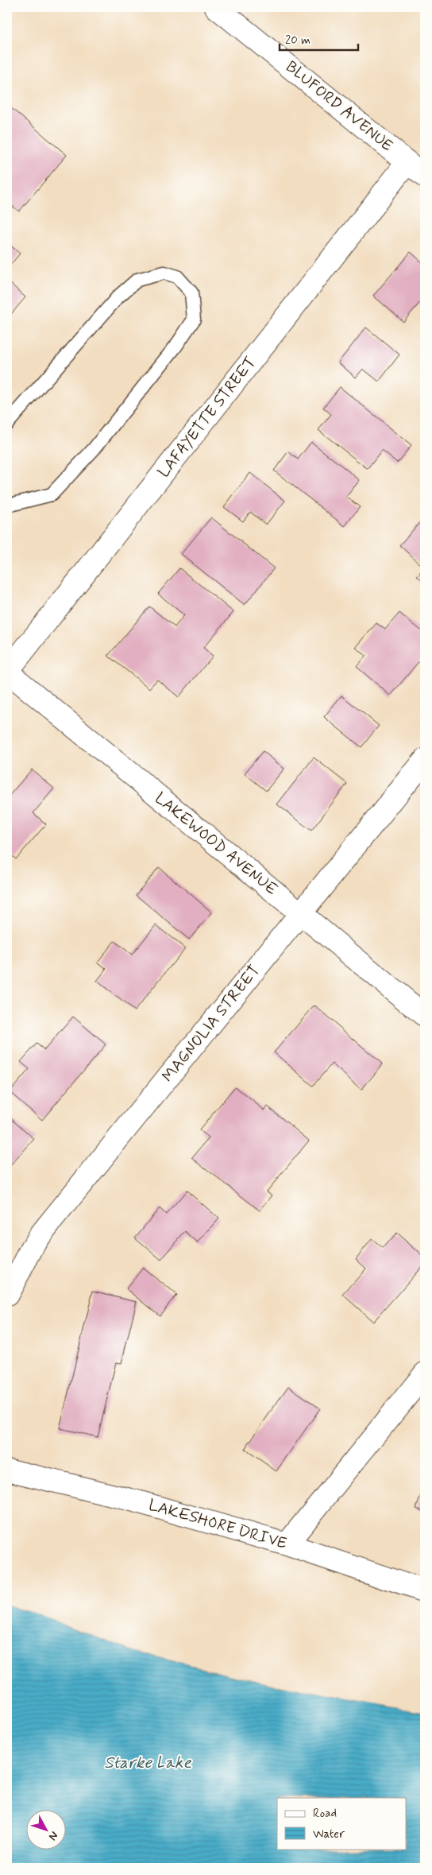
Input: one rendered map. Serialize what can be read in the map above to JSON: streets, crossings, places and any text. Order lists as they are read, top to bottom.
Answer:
{
  "streets": {
    "street": [
      "BLUFORD AVENUE",
      "LAFAYETTE STREET",
      "LAKEWOOD AVENUE",
      "MAGNOLIA STREET",
      "LAKESHORE DRIVE"
    ]
  },
  "crossings": [
    ["BLUFORD AVENUE", "LAFAYETTE STREET"],
    ["LAFAYETTE STREET", "LAKEWOOD AVENUE"],
    ["LAKEWOOD AVENUE", "MAGNOLIA STREET"]
  ],
  "water": ["Starke Lake"],
  "legend": ["Road", "Water"],
  "scale_bar": "20 m",
  "north": "bottom right"
}
